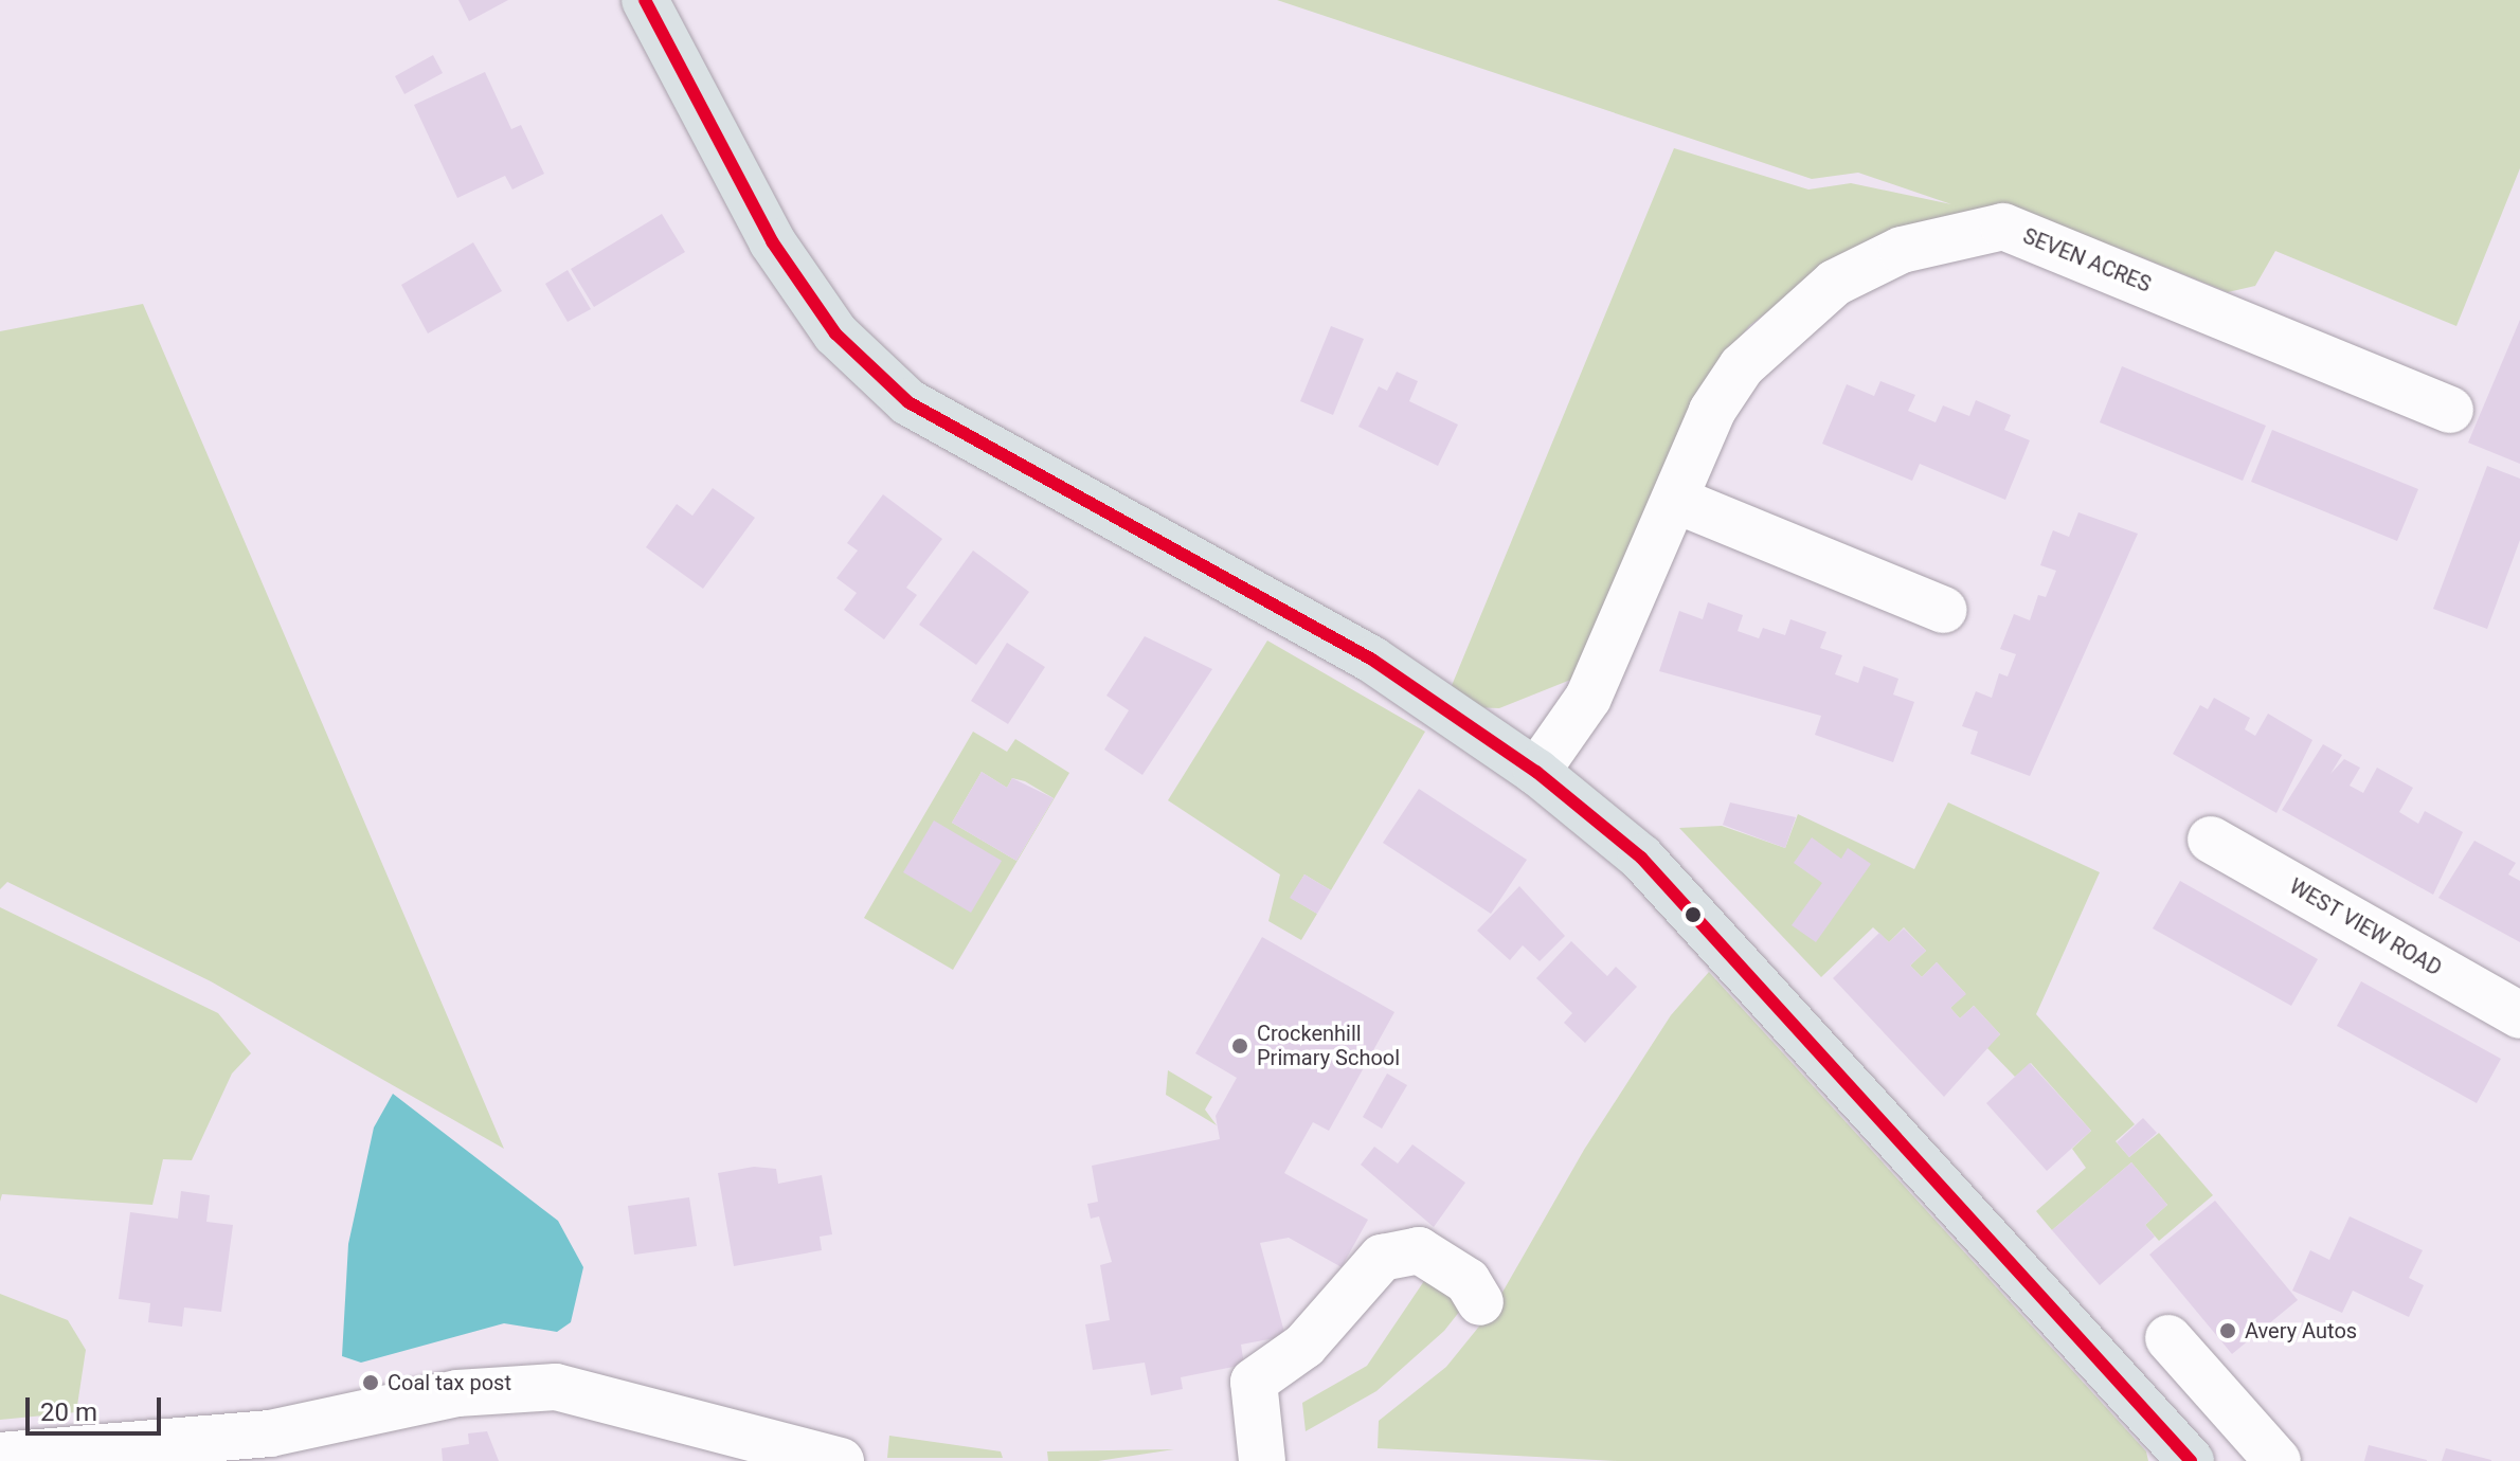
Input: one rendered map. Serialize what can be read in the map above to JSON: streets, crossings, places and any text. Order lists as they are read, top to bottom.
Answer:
{
  "streets": {
    "street": ["SEVEN ACRES", "WEST VIEW ROAD"]
  },
  "places": ["Crockenhill Primary School", "Avery Autos", "Coal tax post"],
  "scale_bar": "20 m"
}
